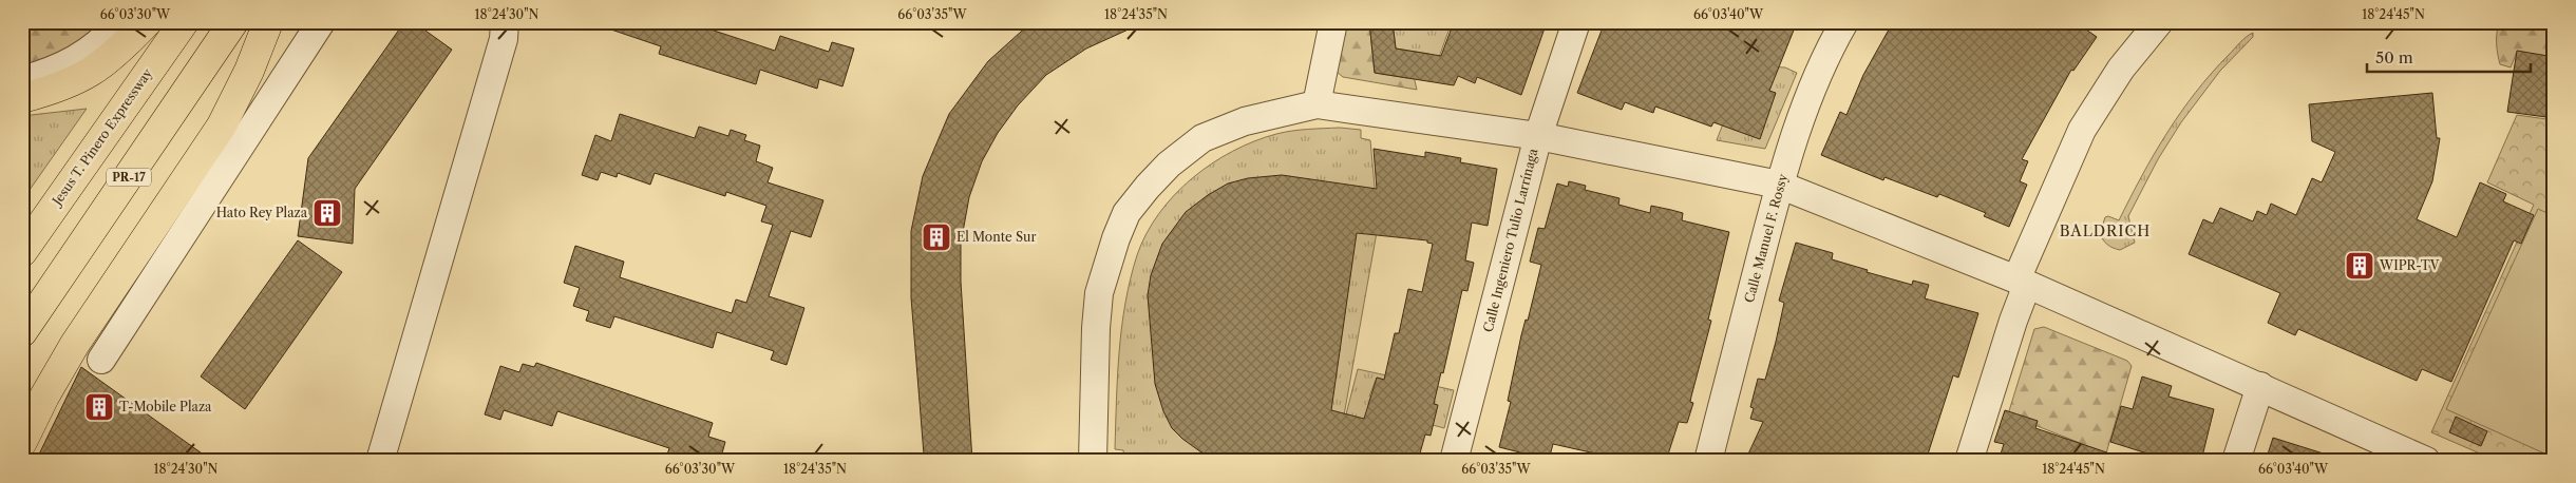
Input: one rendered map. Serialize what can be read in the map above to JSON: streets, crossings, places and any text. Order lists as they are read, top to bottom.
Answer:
{
  "streets": {
    "highway": ["Jesus T. Pinero Expressway", "PR-17"],
    "street": ["Calle Manuel F. Rossy", "Calle Ingeniero Tulio Larrínaga"]
  },
  "districts": ["BALDRICH"],
  "places": {
    "building": [
      "Hato Rey Plaza",
      "El Monte Sur",
      "WIPR-TV",
      "T-Mobile Plaza"
    ]
  },
  "scale_bar": "50 m",
  "coordinates": [
    "66°03'30\"W",
    "18°24'30\"N",
    "66°03'35\"W",
    "18°24'35\"N",
    "66°03'40\"W",
    "18°24'45\"N"
  ]
}
